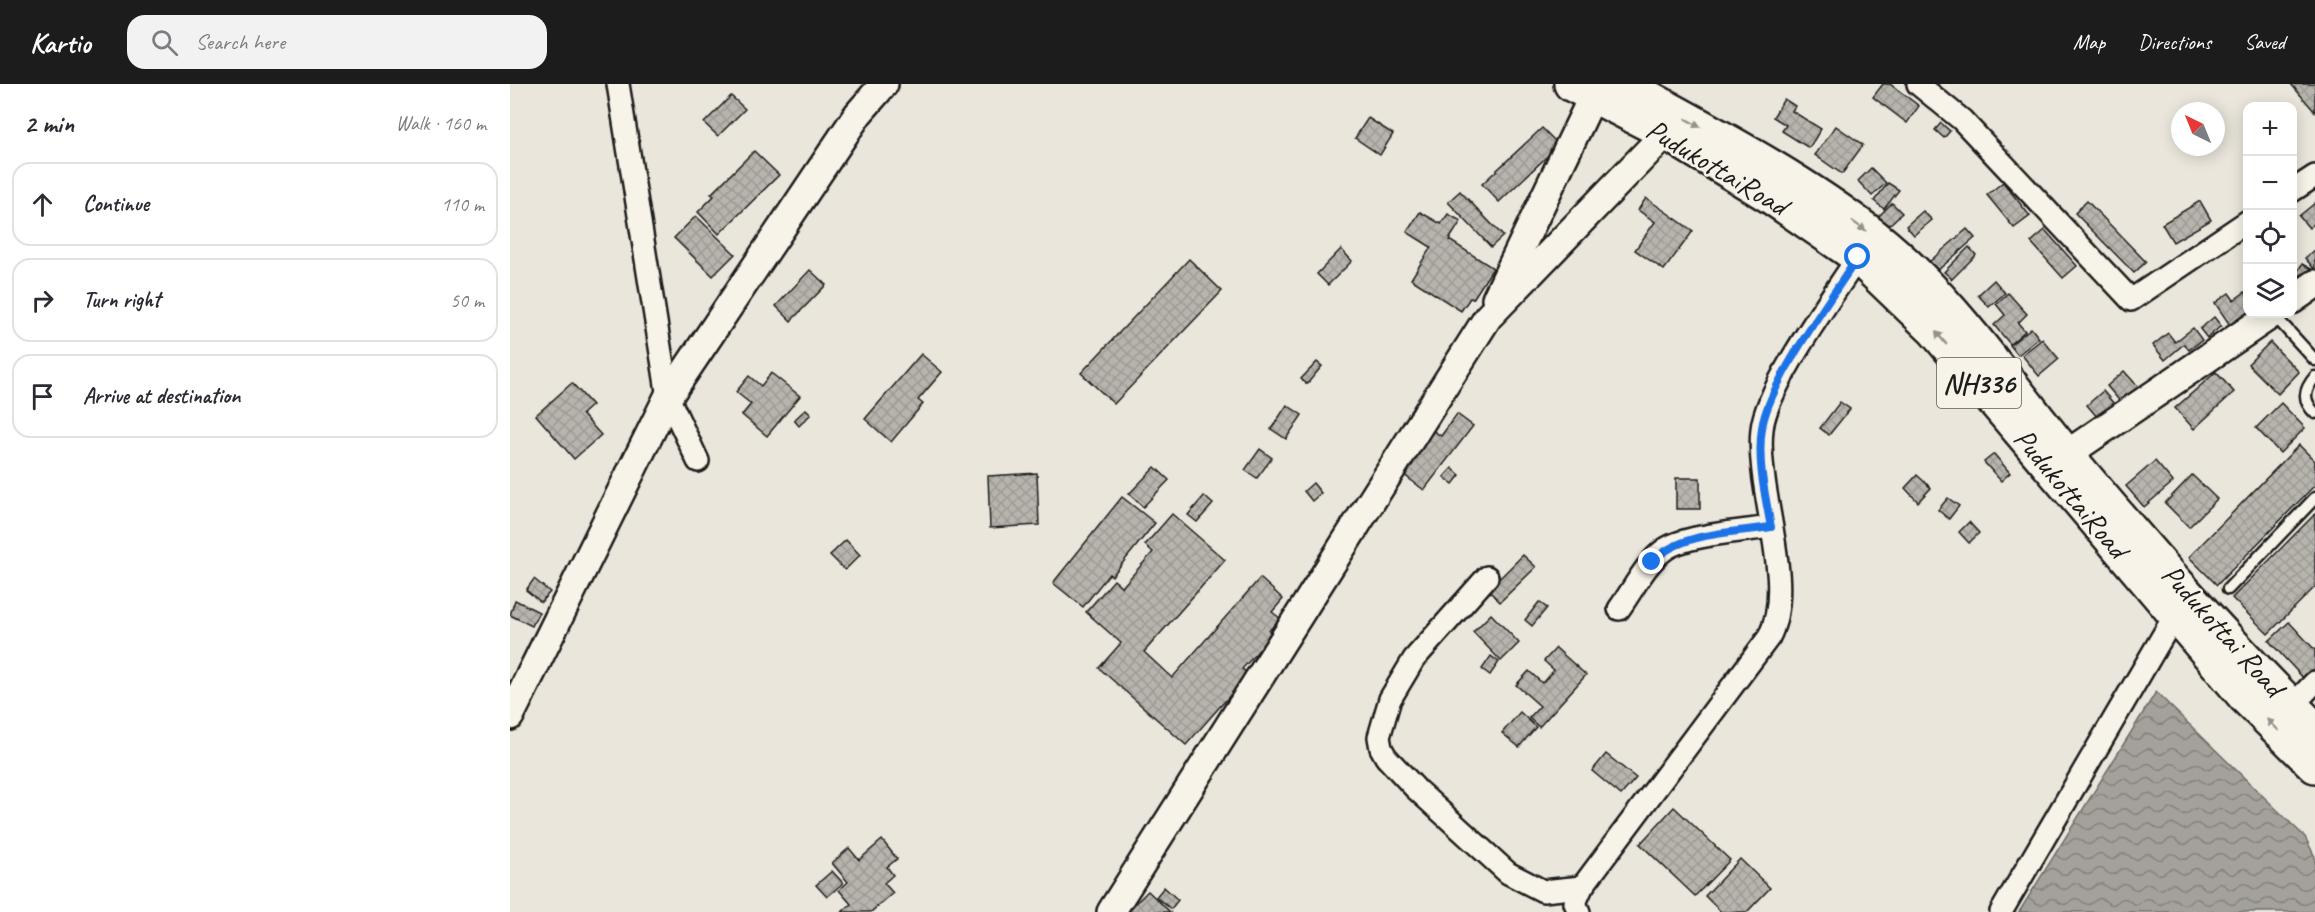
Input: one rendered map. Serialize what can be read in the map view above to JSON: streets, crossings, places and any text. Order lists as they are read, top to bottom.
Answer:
{
  "streets": {
    "highway": ["PudukottaiRoad", "NH336", "Pudukottai Road"]
  },
  "crossings": [
    ["PudukottaiRoad", "Pudukottai Road"],
    ["NH336", "Pudukottai Road"]
  ],
  "one_way": ["PudukottaiRoad", "Pudukottai Road"],
  "north": "top left",
  "page": {
    "header": "Kartio",
    "search": "Search here",
    "nav": ["Map", "Directions", "Saved"],
    "heading": ["2 min", "Walk · 160 m"],
    "map_buttons": ["+", "−"],
    "list": [
      ["Continue", "110 m"],
      ["Turn right", "50 m"],
      "Arrive at destination"
    ]
  }
}
